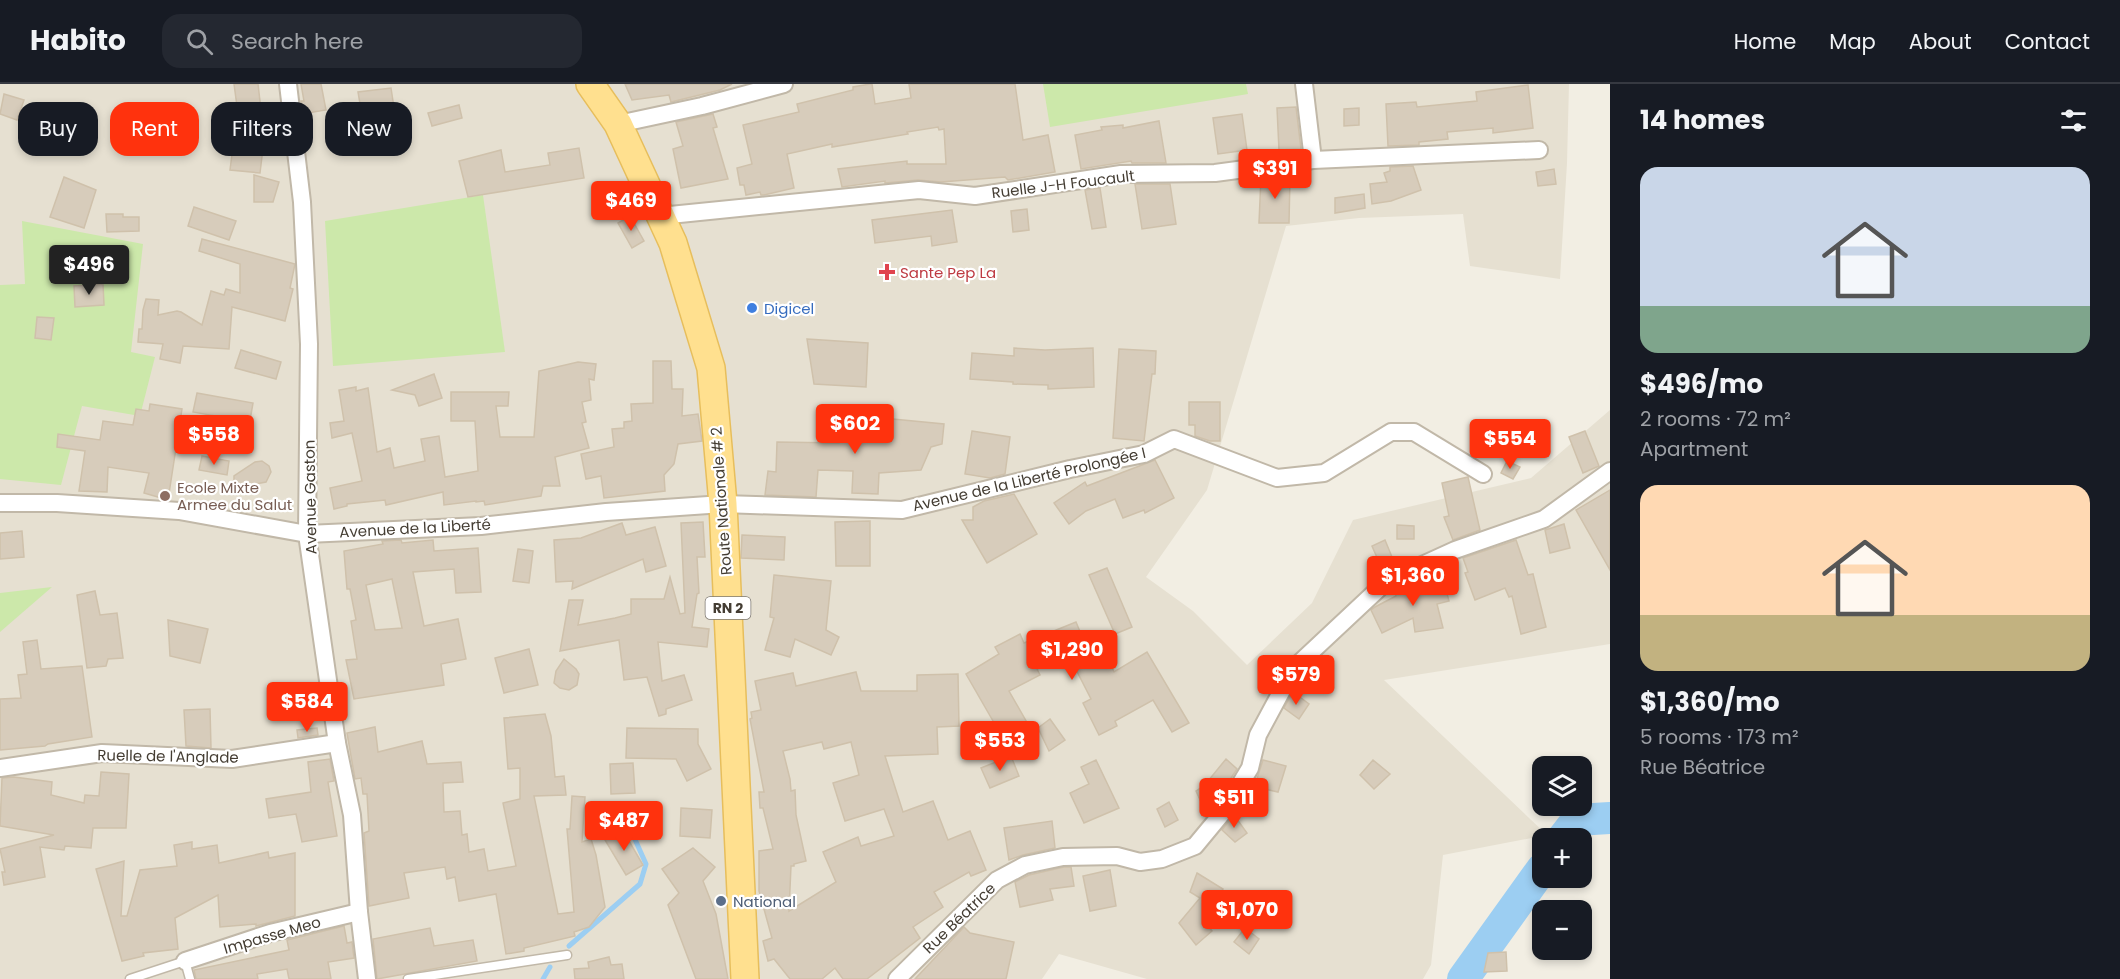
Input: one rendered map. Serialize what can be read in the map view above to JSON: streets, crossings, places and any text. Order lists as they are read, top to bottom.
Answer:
{
  "streets": {
    "main road": ["Route Nationale # 2", "RN 2"],
    "street": [
      "Ruelle J-H Foucault",
      "Avenue de la Liberté Prolongée I",
      "Avenue Gaston",
      "Avenue de la Liberté",
      "Ruelle de l'Anglade",
      "Rue Béatrice",
      "Impasse Meo"
    ]
  },
  "crossings": [
    ["Ruelle J-H Foucault", "Route Nationale # 2"],
    ["Avenue de la Liberté Prolongée I", "Route Nationale # 2"],
    ["Avenue de la Liberté Prolongée I", "Avenue de la Liberté"],
    ["Avenue Gaston", "Avenue de la Liberté"],
    ["Avenue Gaston", "Ruelle de l'Anglade"],
    ["Avenue Gaston", "Impasse Meo"],
    ["Route Nationale # 2", "Avenue de la Liberté"]
  ],
  "places": {
    "health": ["Sante Pep La"],
    "other": ["Digicel", "Ecole Mixte Armee du Salut", "National"]
  },
  "page": {
    "header": "Habito",
    "search": "Search here",
    "nav": [
      "Home",
      "Map",
      "About",
      "Contact"
    ],
    "heading": "14 homes",
    "chip": [
      "Buy",
      "Rent",
      "Filters",
      "New"
    ],
    "price": [
      "$391",
      "$469",
      "$496",
      "$602",
      "$558",
      "$554",
      "$1,360",
      "$1,290",
      "$579",
      "$584",
      "$553",
      "$511",
      "$487",
      "$1,070"
    ],
    "list": [
      {
        "name": "$496/mo",
        "note": "2 rooms · 72 m² · Apartment"
      },
      {
        "name": "$1,360/mo",
        "note": "5 rooms · 173 m² · Rue Béatrice"
      }
    ],
    "map_buttons": ["+", "−"]
  }
}
